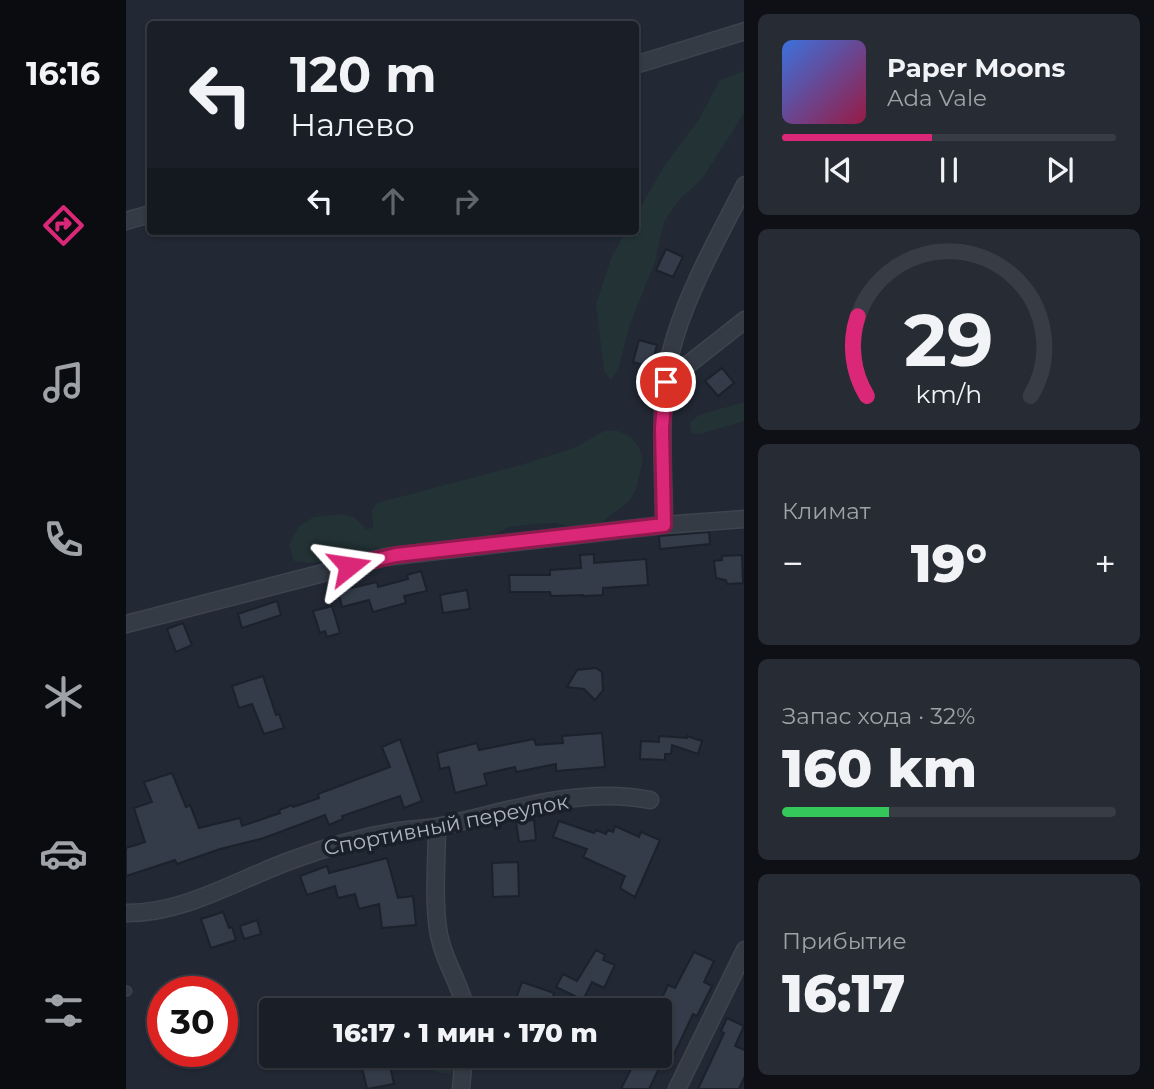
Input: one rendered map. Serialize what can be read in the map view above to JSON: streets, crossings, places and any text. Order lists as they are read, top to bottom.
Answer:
{
  "streets": {
    "street": ["Спортивный переулок"]
  },
  "page": {
    "tabs": "16:16",
    "turn": ["120 m", "Налево"],
    "song": ["Paper Moons", "Ada Vale"],
    "tile": [
      "Климат",
      ["Запас хода · 32%", "160 km"],
      ["Прибытие", "16:17"]
    ],
    "heat": ["−", "19°", "+"],
    "limit": "30",
    "trip": "16:17 · 1 мин · 170 m",
    "gauge": ["29", "km/h"]
  }
}
